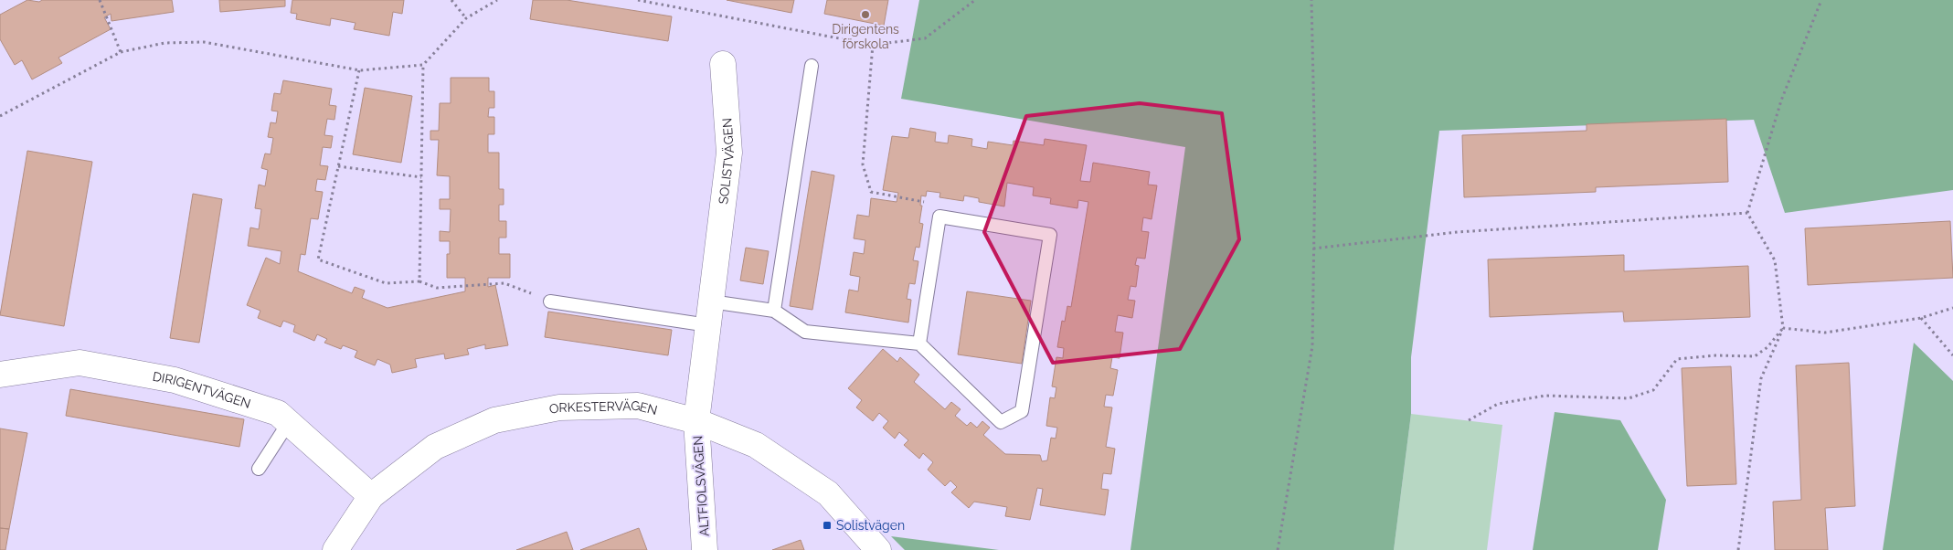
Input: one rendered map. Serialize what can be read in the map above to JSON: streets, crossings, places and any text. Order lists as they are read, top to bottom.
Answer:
{
  "streets": {
    "street": [
      "SOLISTVÄGEN",
      "DIRIGENTVÄGEN",
      "ORKESTERVÄGEN",
      "ALTFIOLSVÄGEN"
    ]
  },
  "crossings": [
    ["SOLISTVÄGEN", "ORKESTERVÄGEN"],
    ["SOLISTVÄGEN", "ALTFIOLSVÄGEN"],
    ["DIRIGENTVÄGEN", "ORKESTERVÄGEN"],
    ["ORKESTERVÄGEN", "ALTFIOLSVÄGEN"]
  ],
  "places": {
    "other": ["Dirigentens förskola"],
    "transit": ["Solistvägen"]
  }
}
